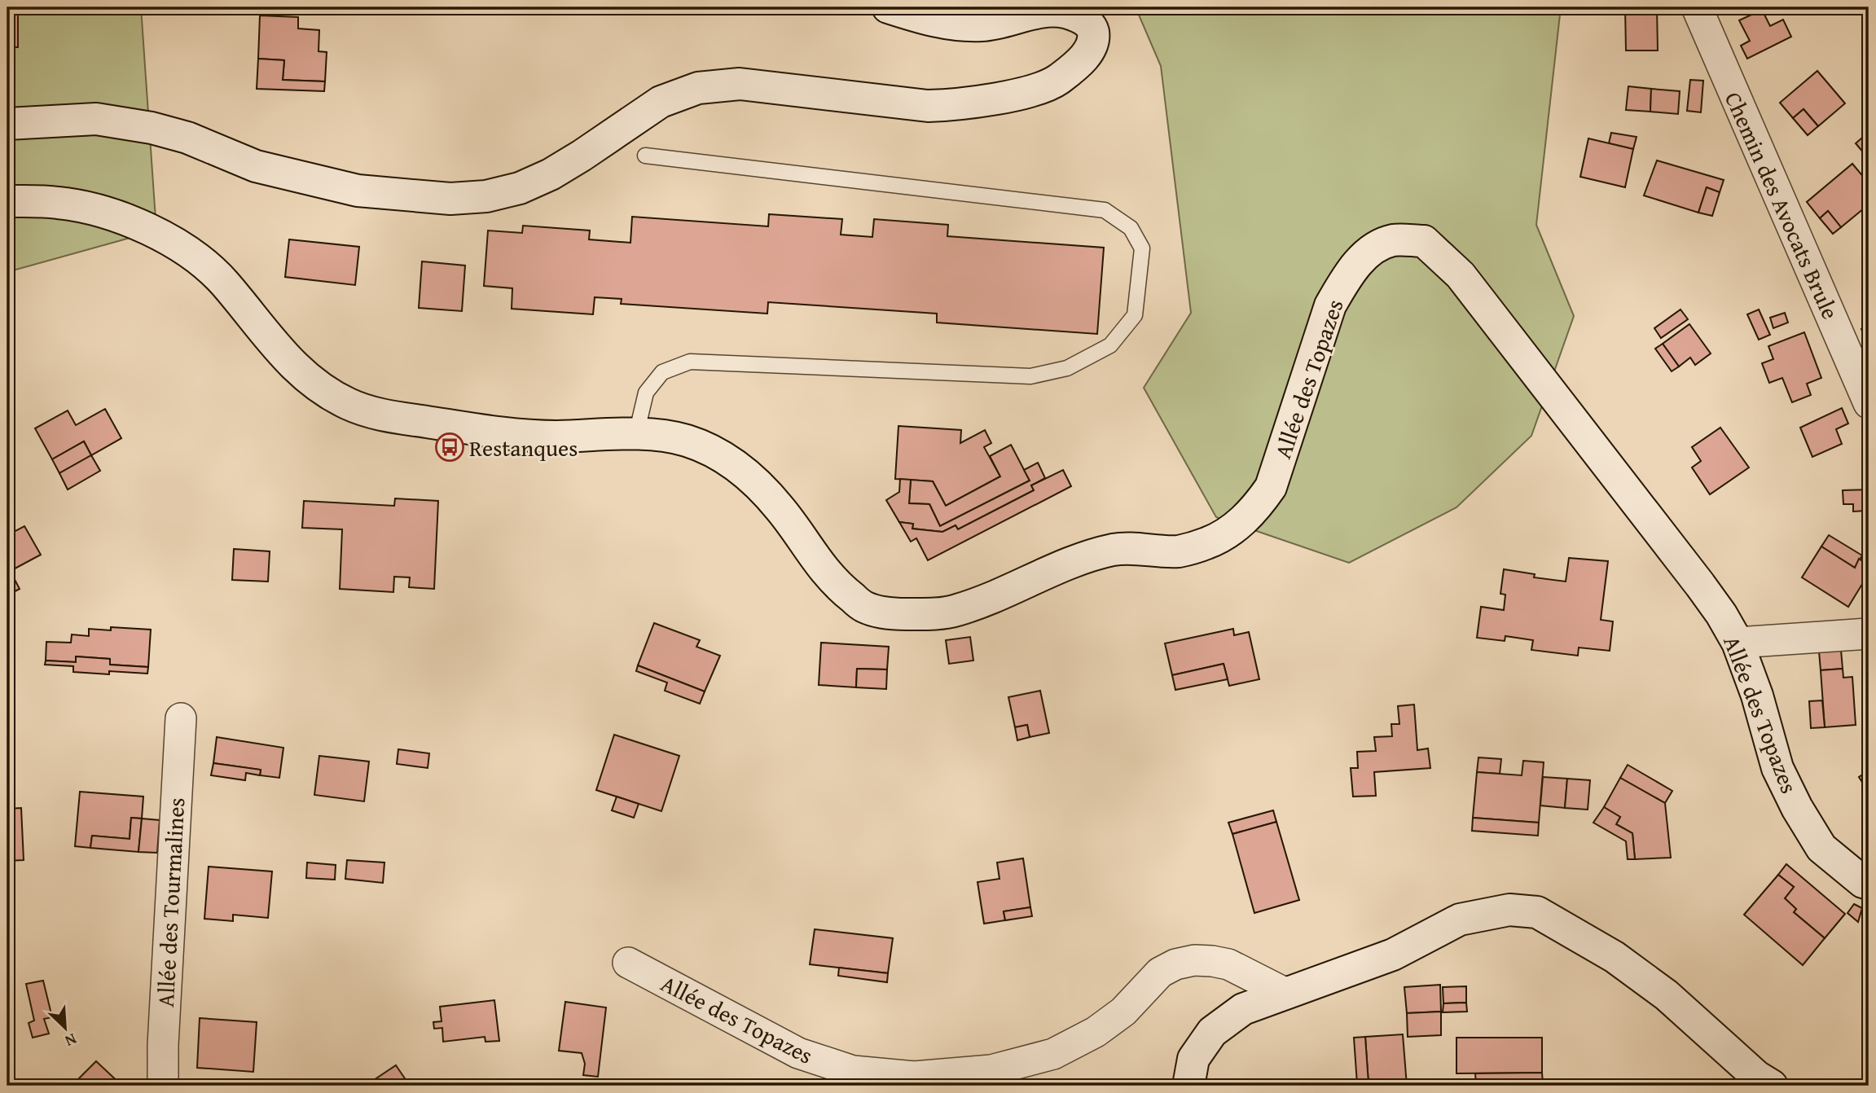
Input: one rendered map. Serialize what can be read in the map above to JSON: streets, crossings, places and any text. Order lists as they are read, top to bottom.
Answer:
{
  "streets": {
    "main road": ["Allée des Topazes"],
    "street": ["Chemin des Avocats Brule", "Allée des Tourmalines"]
  },
  "places": {
    "bus stop": ["Restanques"]
  },
  "north": "bottom right"
}
